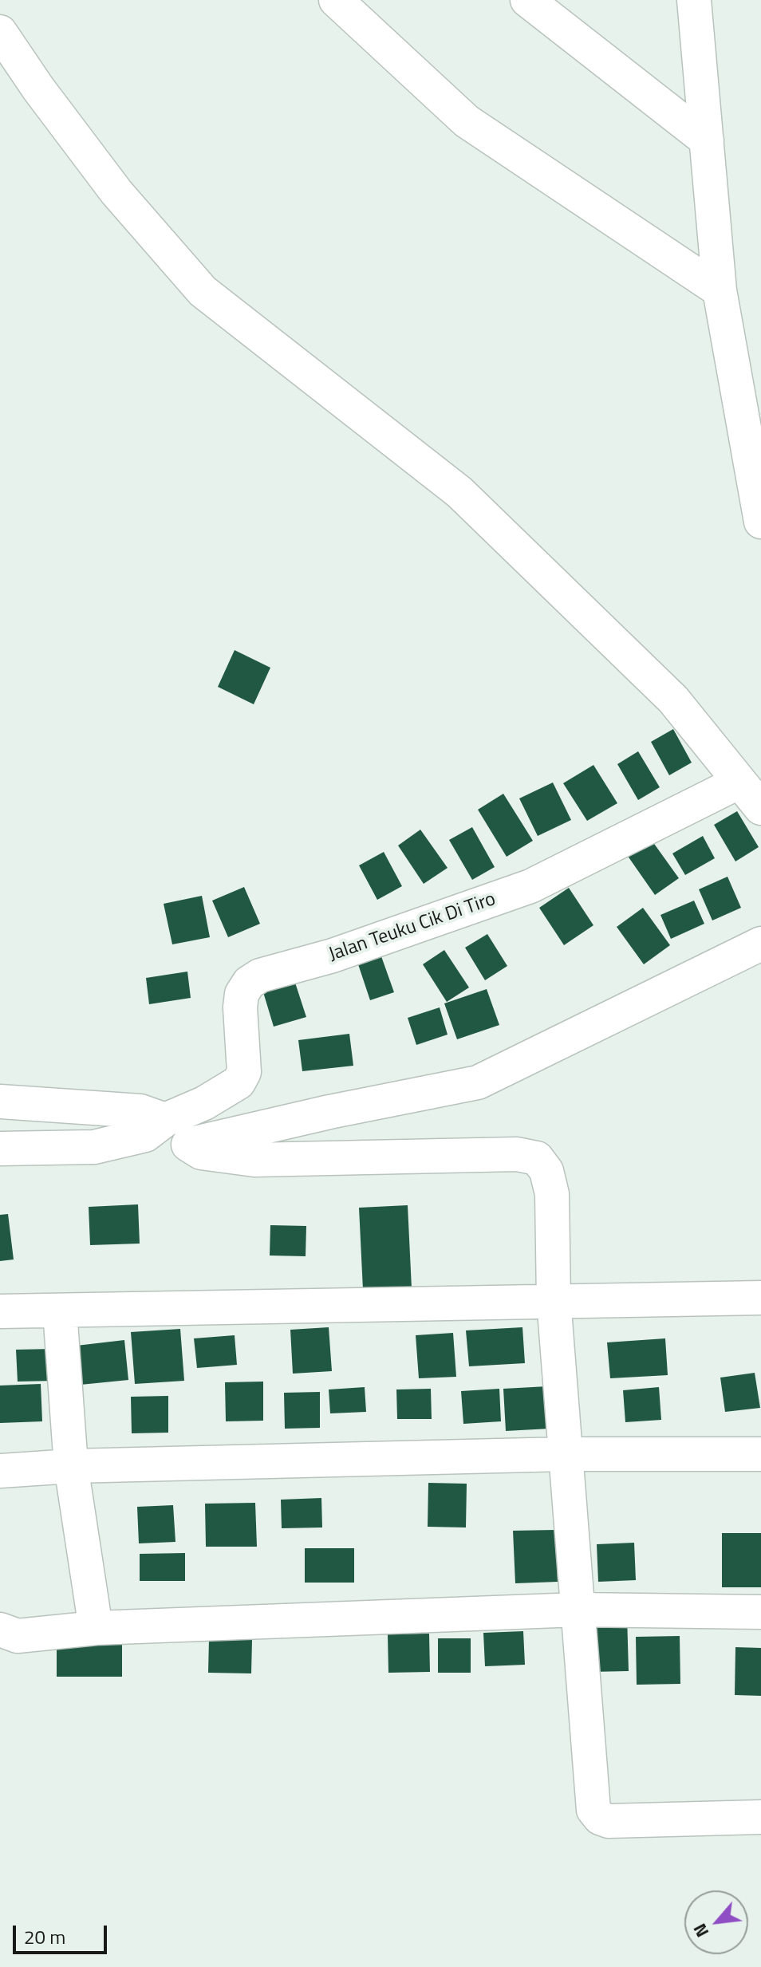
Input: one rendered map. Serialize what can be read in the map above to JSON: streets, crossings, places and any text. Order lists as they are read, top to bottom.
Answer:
{
  "streets": {
    "street": ["Jalan Teuku Cik Di Tiro"]
  },
  "scale_bar": "20 m",
  "north": "bottom left"
}
